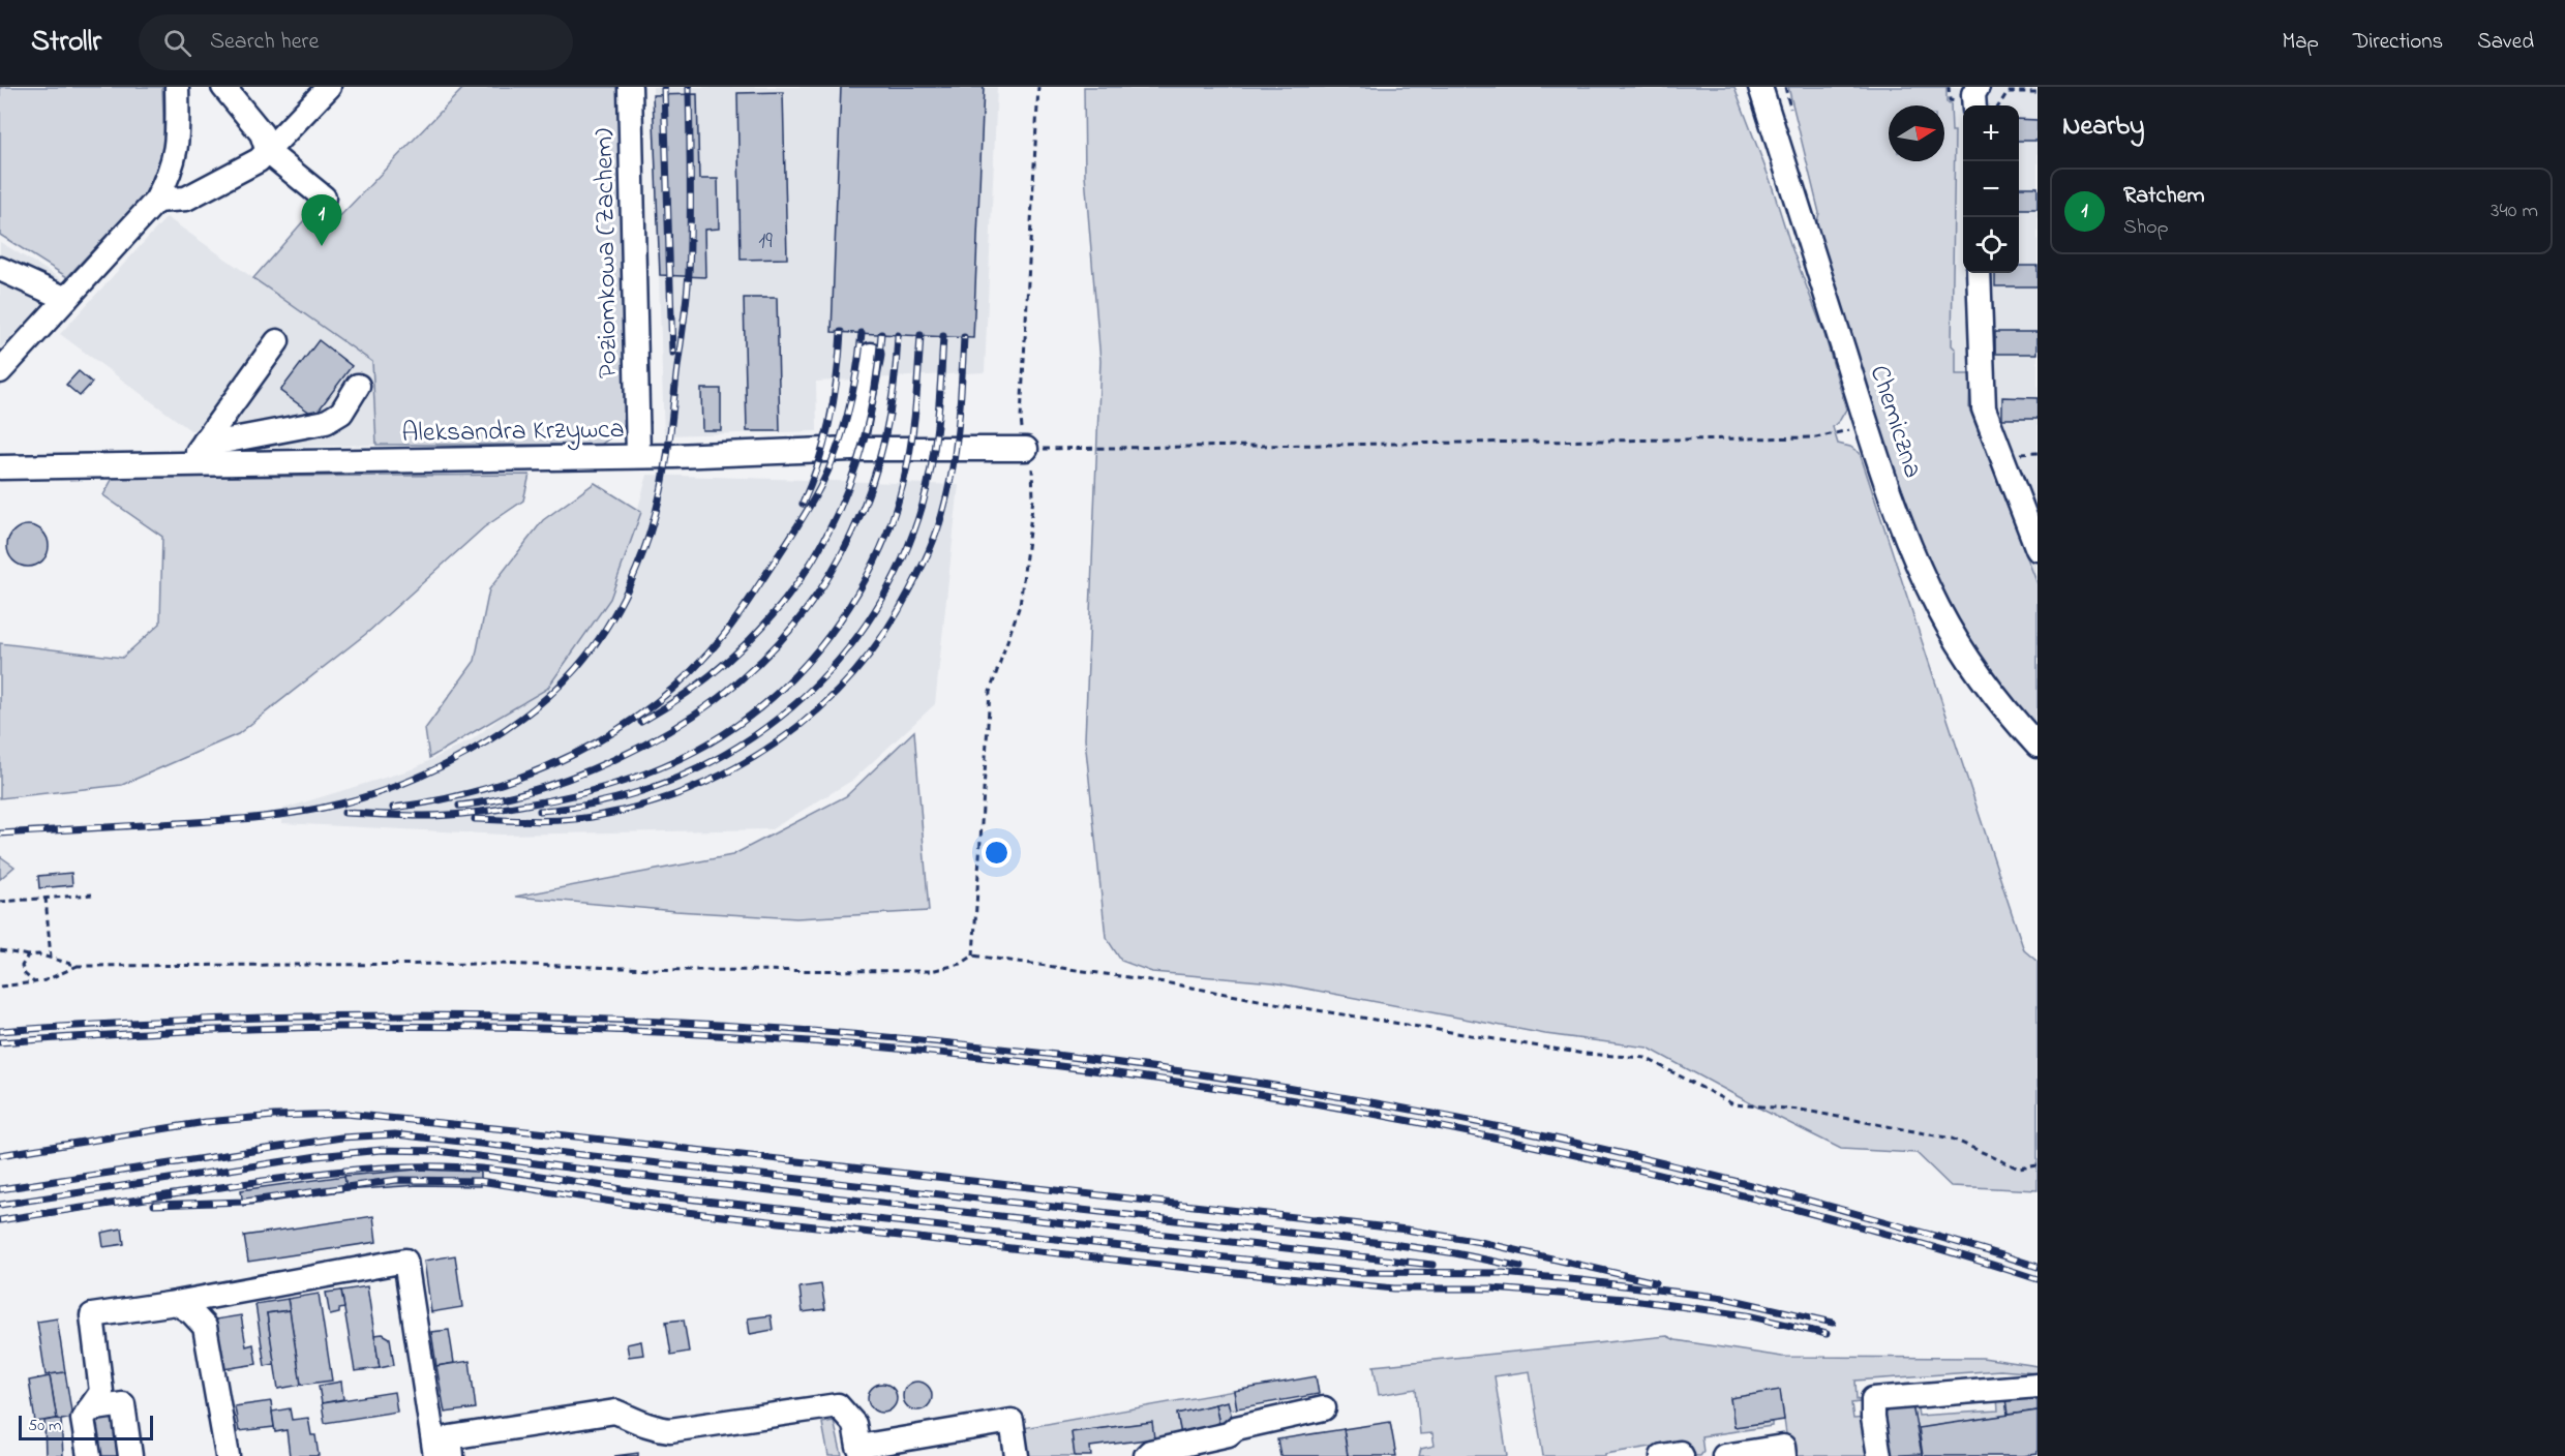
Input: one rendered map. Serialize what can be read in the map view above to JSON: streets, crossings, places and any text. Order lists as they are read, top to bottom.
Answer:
{
  "streets": {
    "street": ["Poziomkowa (Zachem)", "Chemiczna", "Aleksandra Krzywca"]
  },
  "crossings": [
    ["Poziomkowa (Zachem)", "Aleksandra Krzywca"]
  ],
  "house_numbers": ["19"],
  "scale_bar": "50 m",
  "north": "right",
  "page": {
    "header": "Strollr",
    "search": "Search here",
    "nav": ["Map", "Directions", "Saved"],
    "heading": "Nearby",
    "map_buttons": ["+", "−"],
    "list": [
      {
        "mark": "1",
        "name": "Ratchem",
        "note": "Shop",
        "value": "340 m"
      }
    ],
    "pins": "1",
    "scale": "50 m"
  }
}
